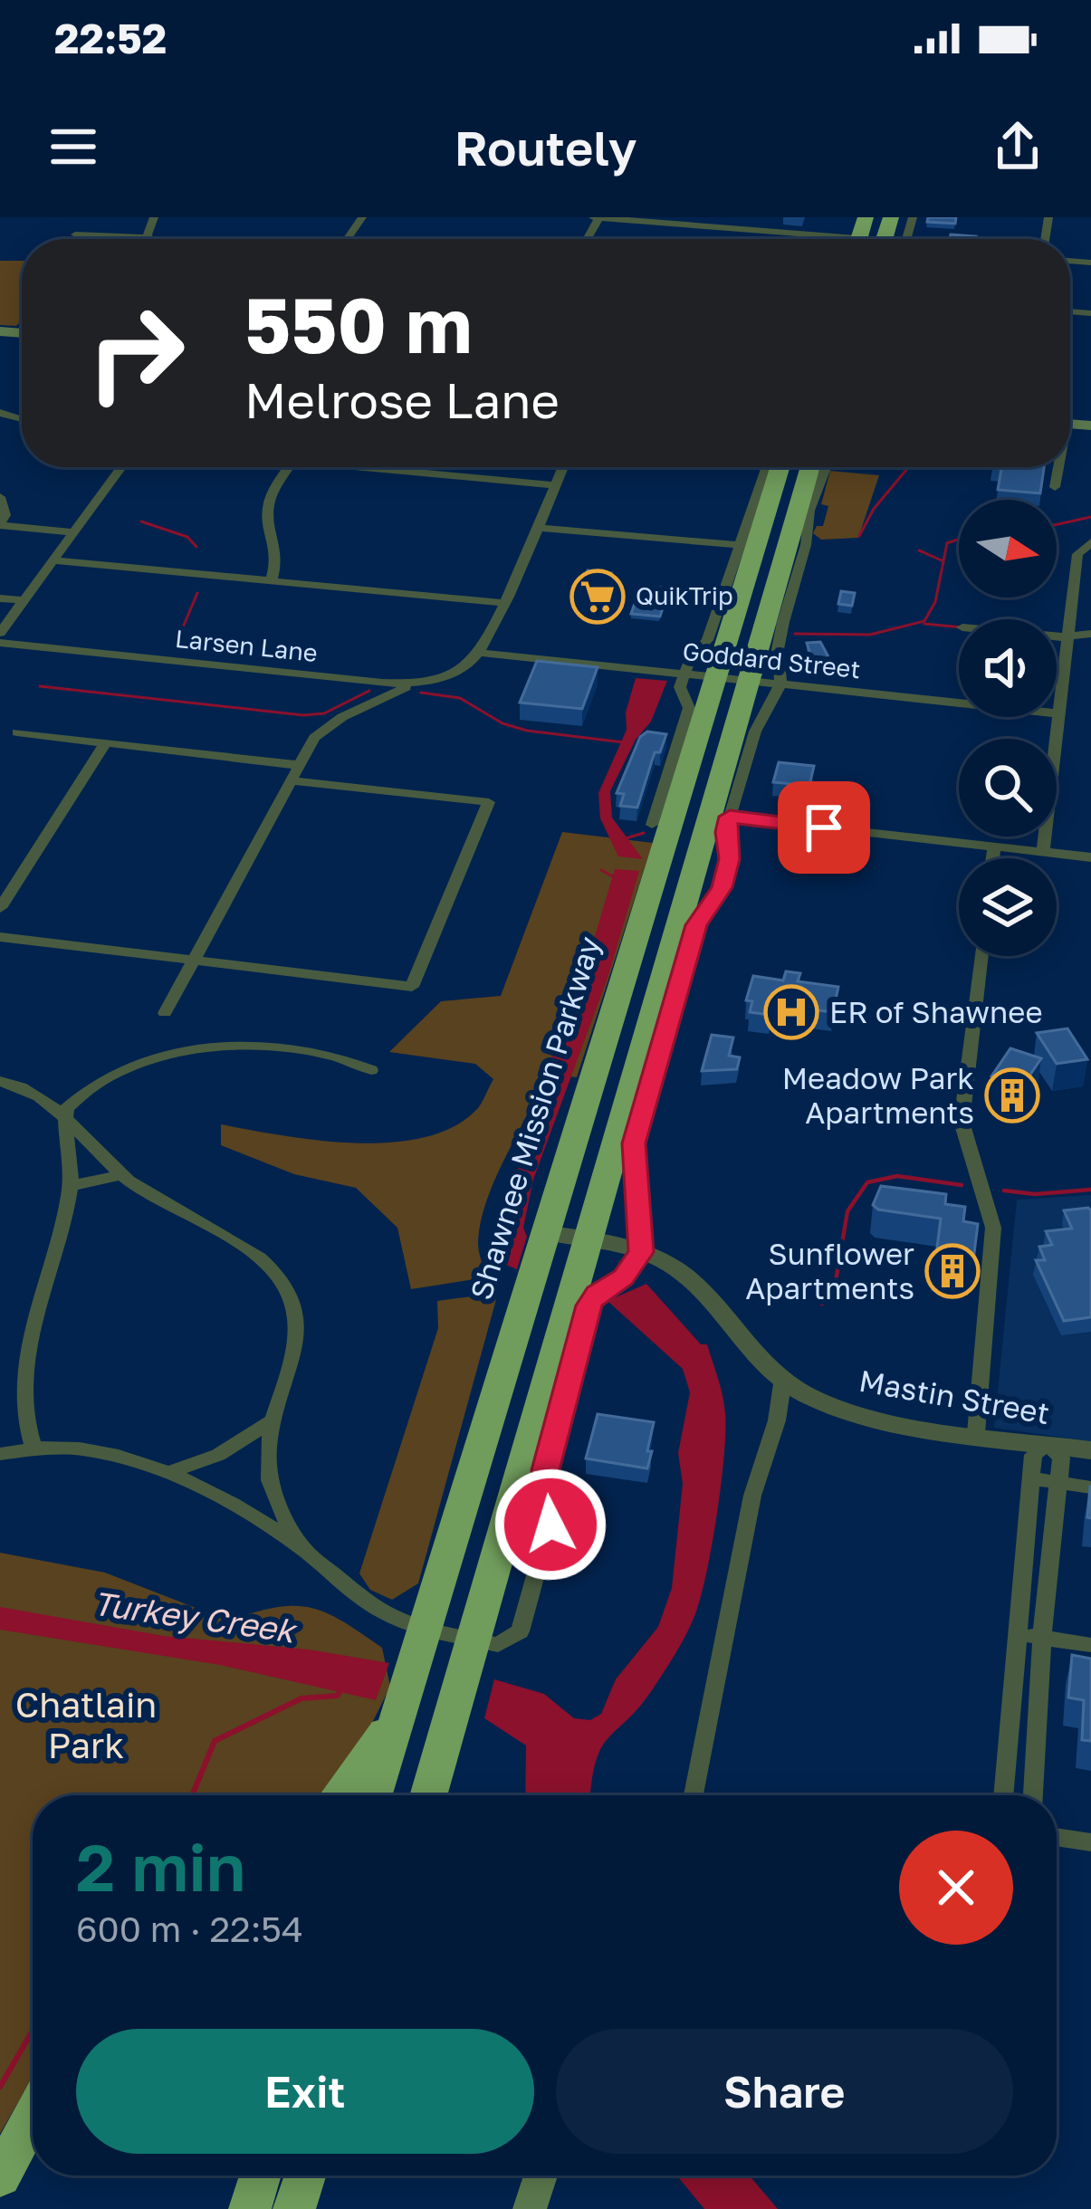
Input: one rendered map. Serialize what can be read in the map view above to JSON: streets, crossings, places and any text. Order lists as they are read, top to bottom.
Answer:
{
  "streets": {
    "highway": ["Shawnee Mission Parkway"],
    "street": ["Larsen Lane", "Goddard Street", "Mastin Street"]
  },
  "crossings": [
    ["Larsen Lane", "Goddard Street"],
    ["Goddard Street", "Shawnee Mission Parkway"],
    ["Shawnee Mission Parkway", "Mastin Street"]
  ],
  "water": ["Turkey Creek"],
  "parks": ["Chatlain Park"],
  "places": {
    "supermarket": ["QuikTrip"],
    "hospital": ["ER of Shawnee"],
    "building": ["Meadow Park Apartments", "Sunflower Apartments"]
  },
  "north": "right",
  "page": {
    "status": "22:52",
    "header": "Routely",
    "turn": ["550 m", "Melrose Lane"],
    "heading": ["2 min", "600 m · 22:54"],
    "buttons": ["Exit", "Share"]
  }
}
